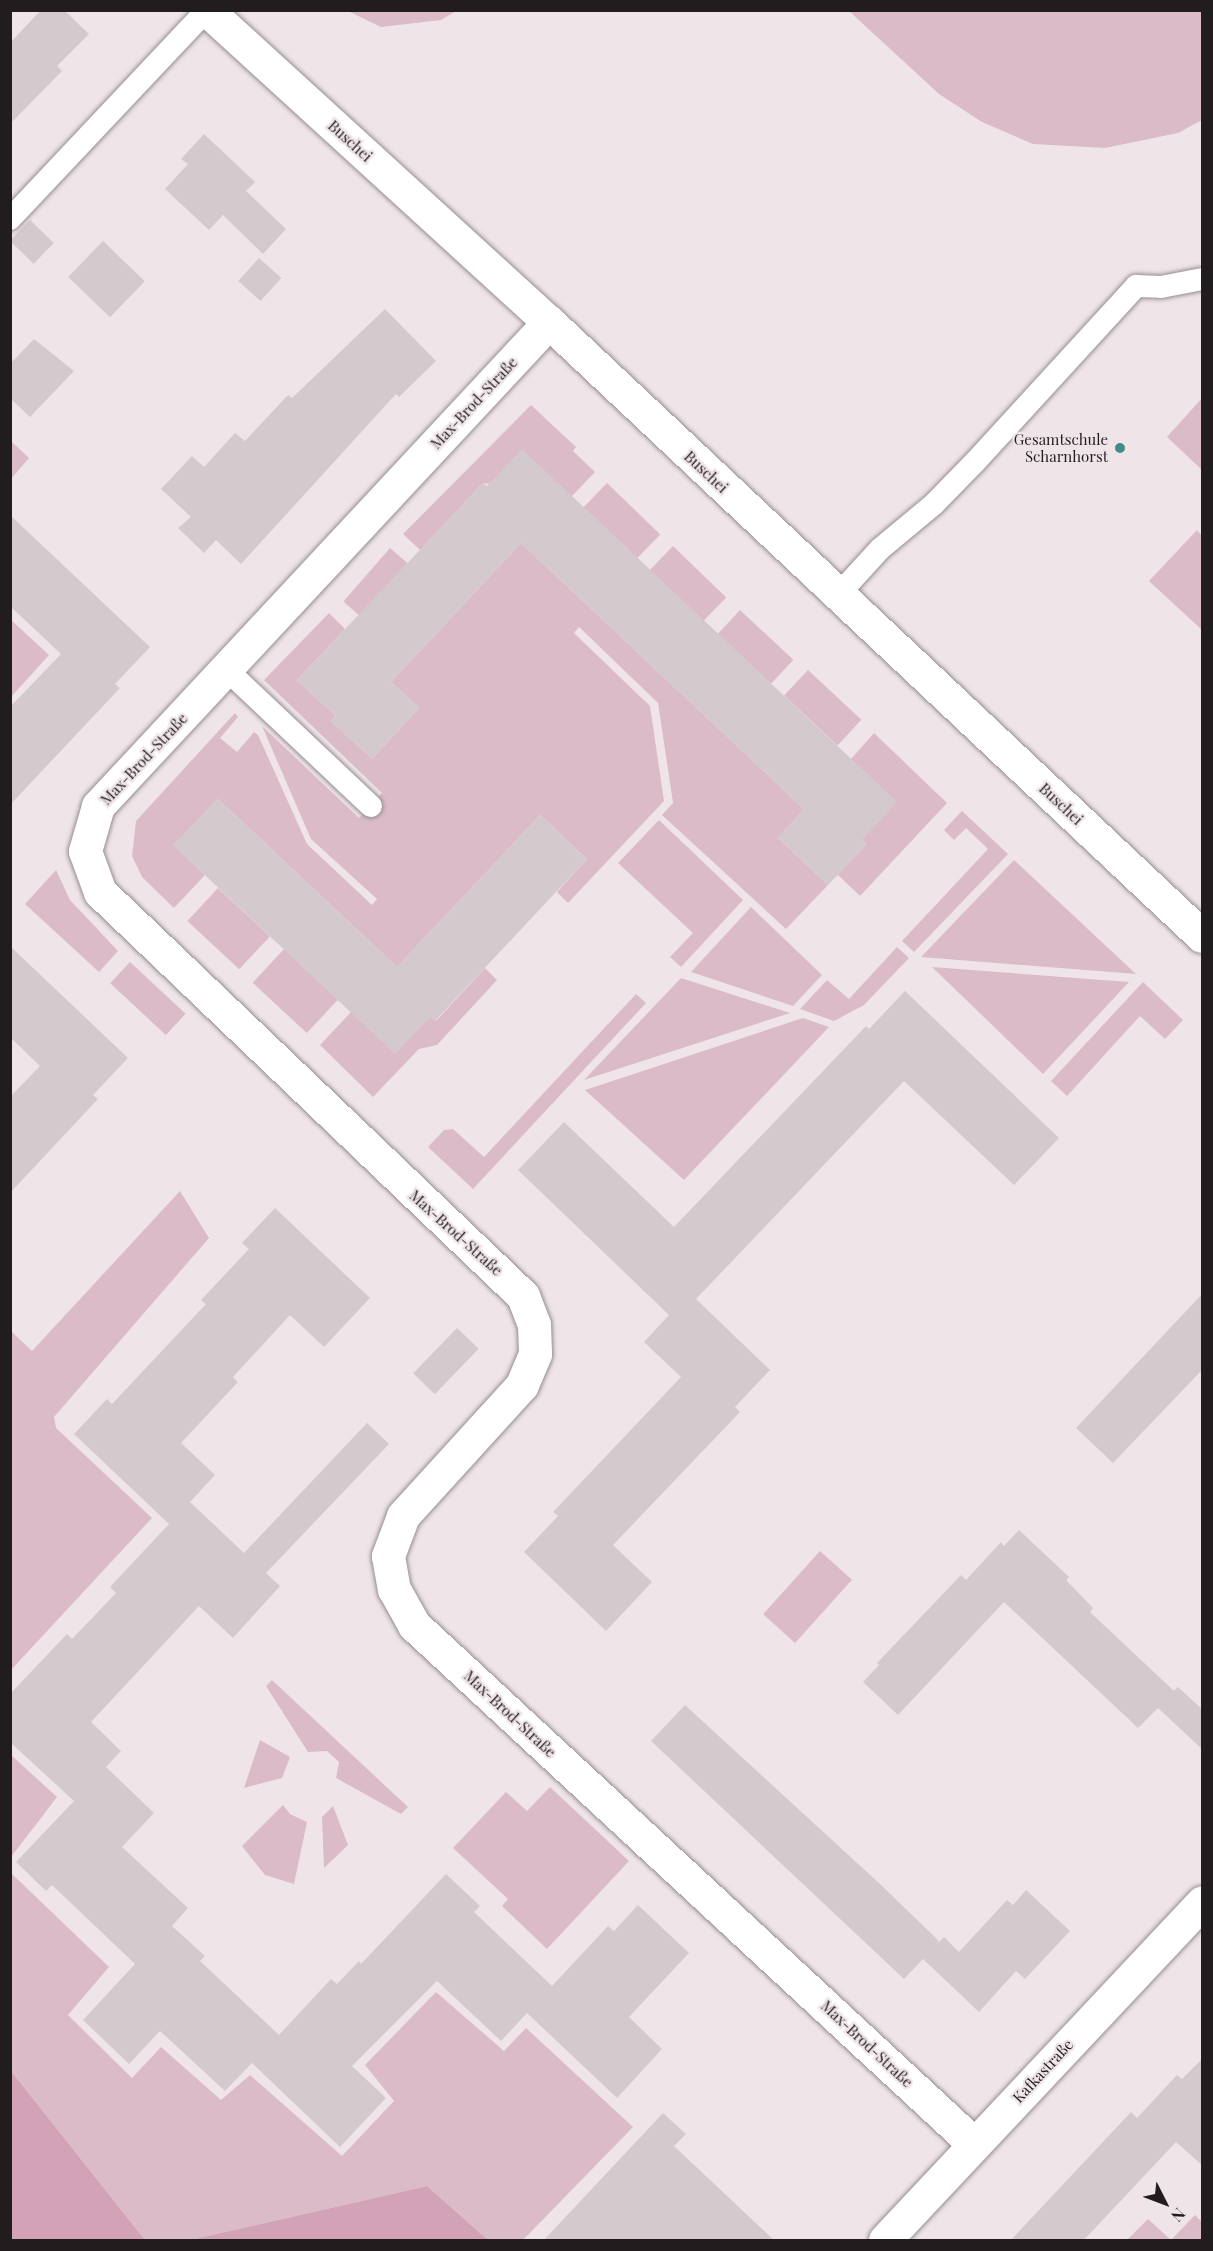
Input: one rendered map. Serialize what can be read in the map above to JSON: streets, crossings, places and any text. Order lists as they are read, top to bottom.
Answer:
{
  "streets": {
    "street": ["Buschei", "Max-Brod-Straße", "Kafkastraße"]
  },
  "crossings": [
    ["Buschei", "Max-Brod-Straße"],
    ["Max-Brod-Straße", "Kafkastraße"]
  ],
  "places": ["Gesamtschule Scharnhorst"],
  "north": "bottom right"
}
